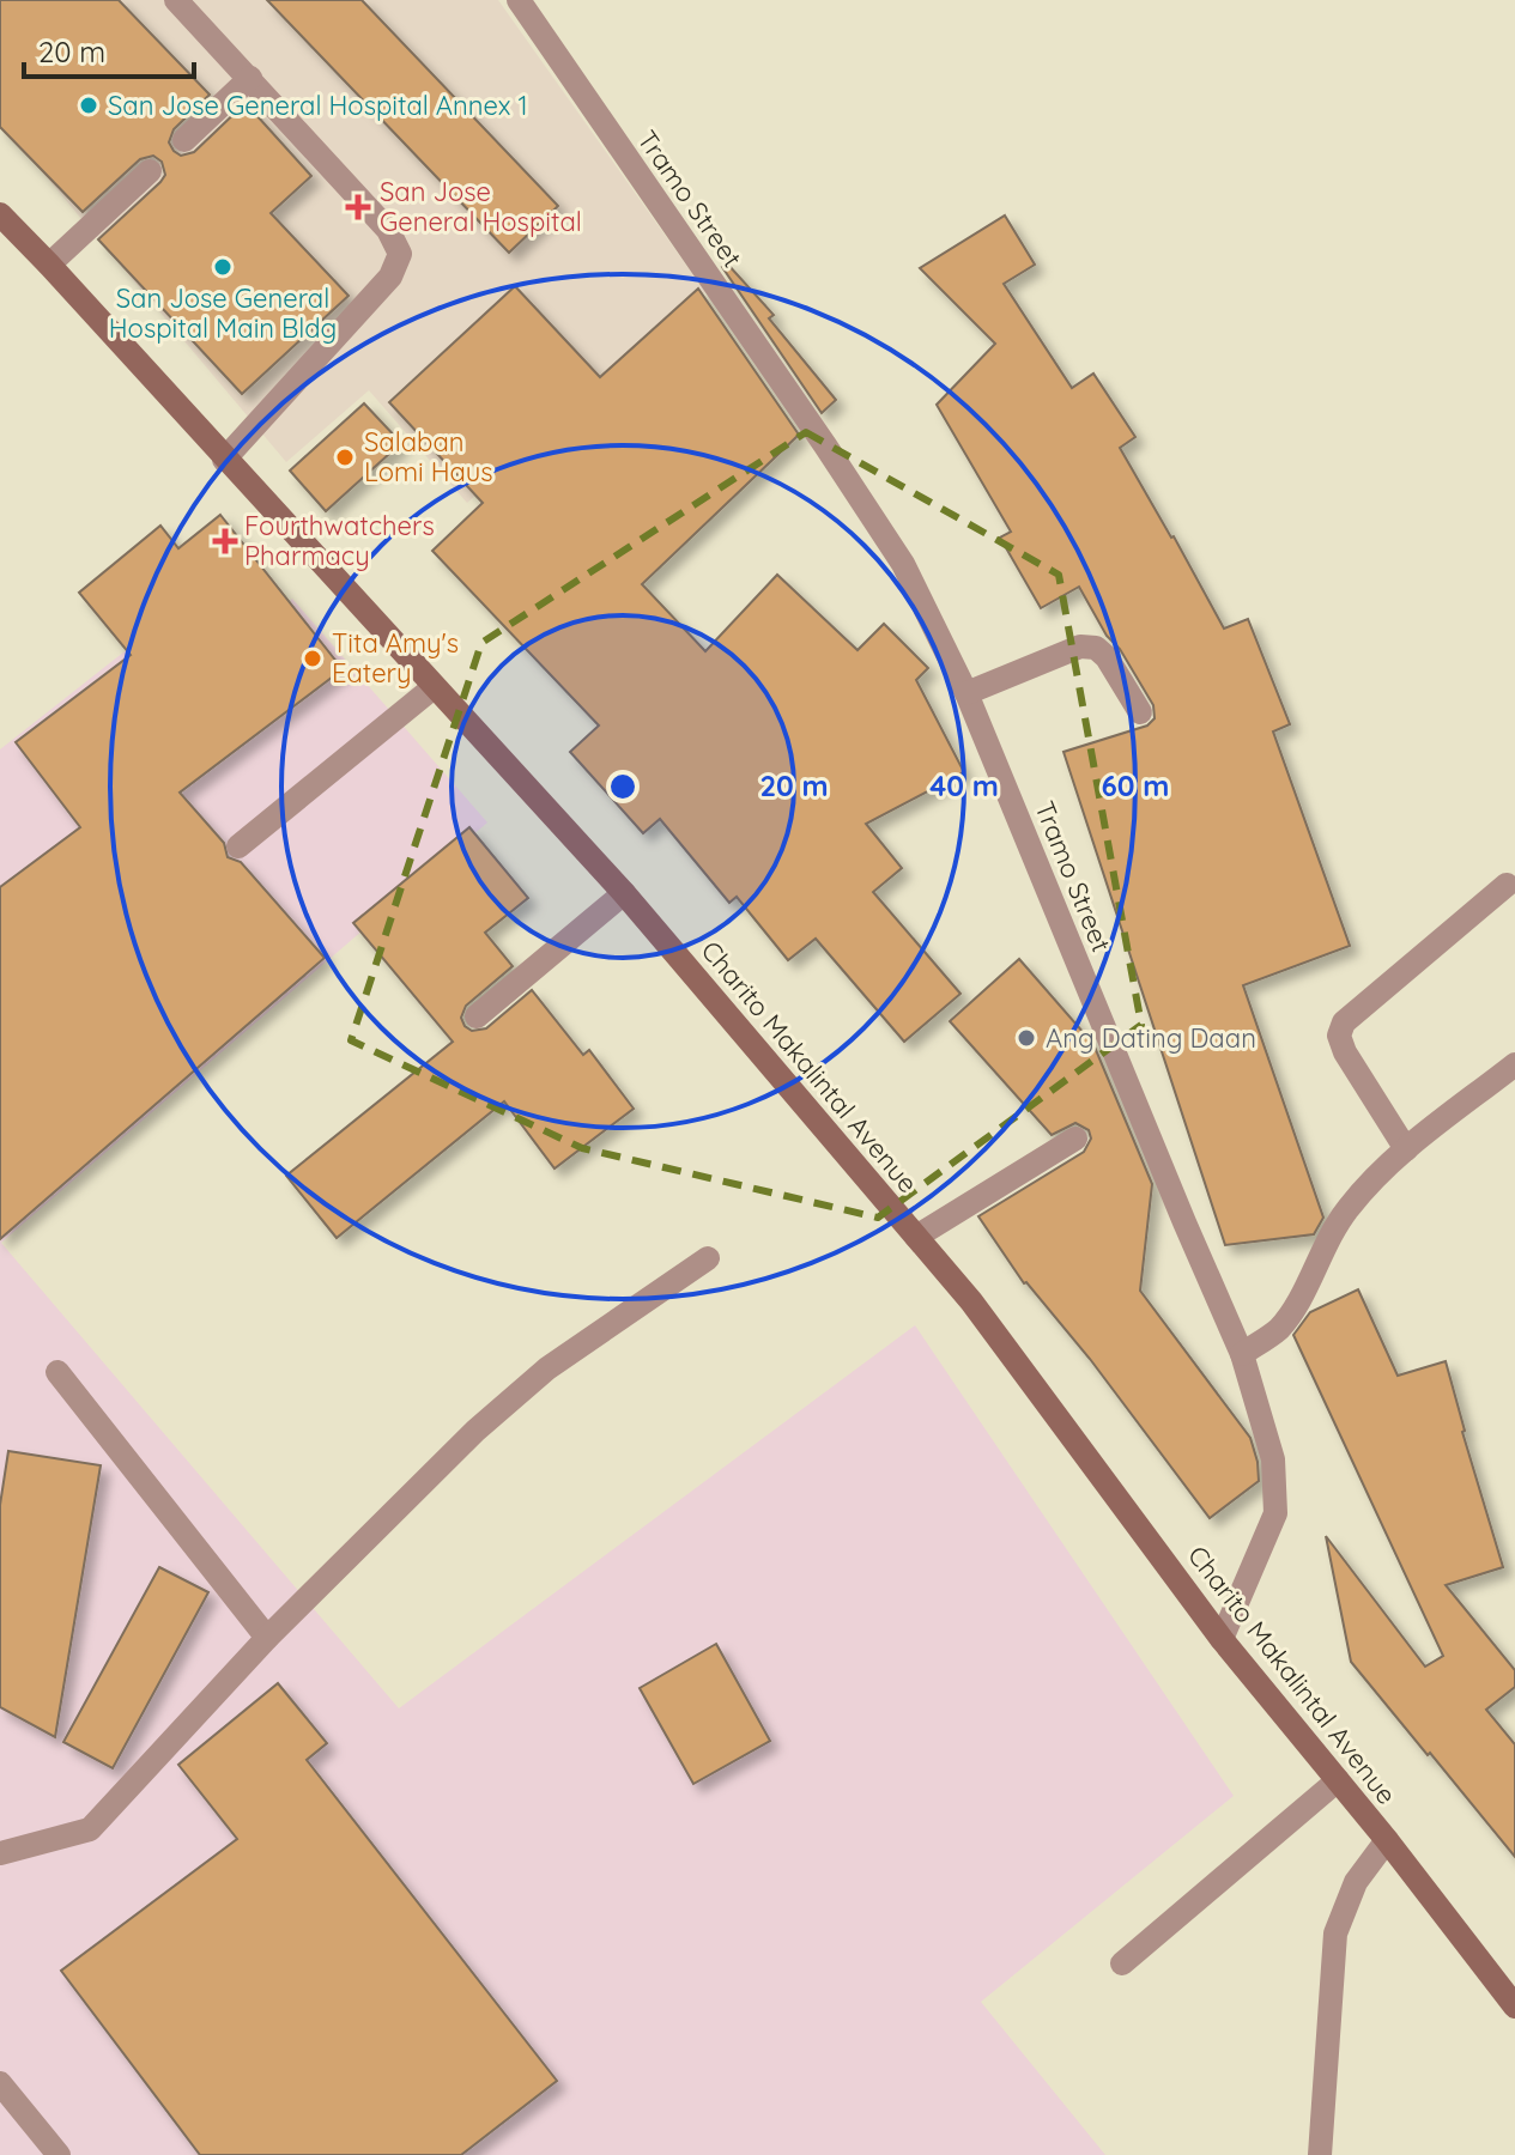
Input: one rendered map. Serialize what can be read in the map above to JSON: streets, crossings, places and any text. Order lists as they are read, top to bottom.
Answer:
{
  "streets": {
    "main road": ["Charito Makalintal Avenue"],
    "street": ["Tramo Street"]
  },
  "crossings": [
    ["Tramo Street", "Charito Makalintal Avenue"]
  ],
  "places": {
    "other": [
      "San Jose General Hospital Annex 1",
      "San Jose General Hospital Main Bldg",
      "Salaban Lomi Haus",
      "Tita Amy's Eatery",
      "Ang Dating Daan"
    ],
    "health": ["San Jose General Hospital", "Fourthwatchers Pharmacy"]
  },
  "scale_bar": "20 m",
  "rings": ["20 m", "40 m", "60 m"]
}
